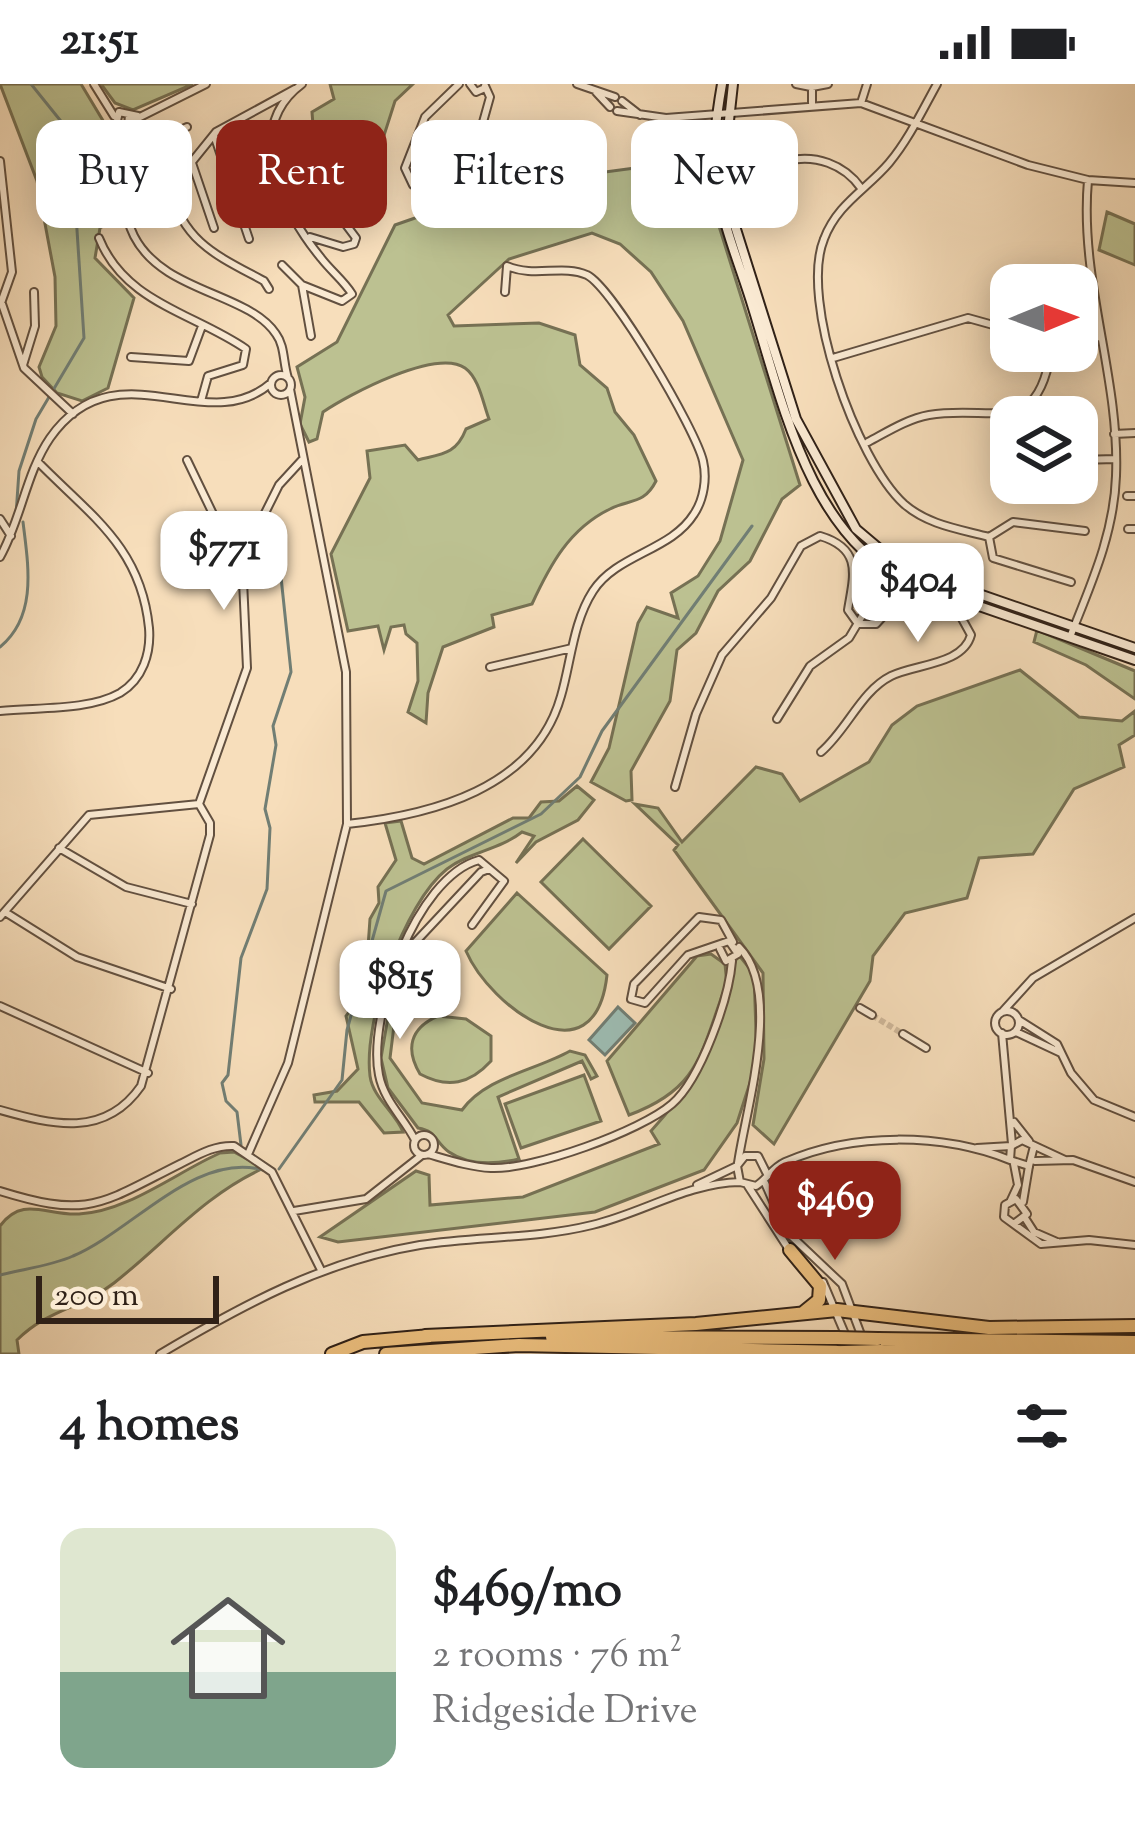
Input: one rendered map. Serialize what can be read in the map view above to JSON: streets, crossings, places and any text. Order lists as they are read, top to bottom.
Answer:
{
  "scale_bar": "200 m",
  "north": "right",
  "page": {
    "status": "21:51",
    "chip": [
      "Buy",
      "Rent",
      "Filters",
      "New"
    ],
    "price": [
      "$771",
      "$404",
      "$815",
      "$469"
    ],
    "scale": "200 m",
    "heading": "4 homes",
    "list": [
      {
        "name": "$469/mo",
        "note": "2 rooms · 76 m² · Ridgeside Drive"
      }
    ]
  }
}
